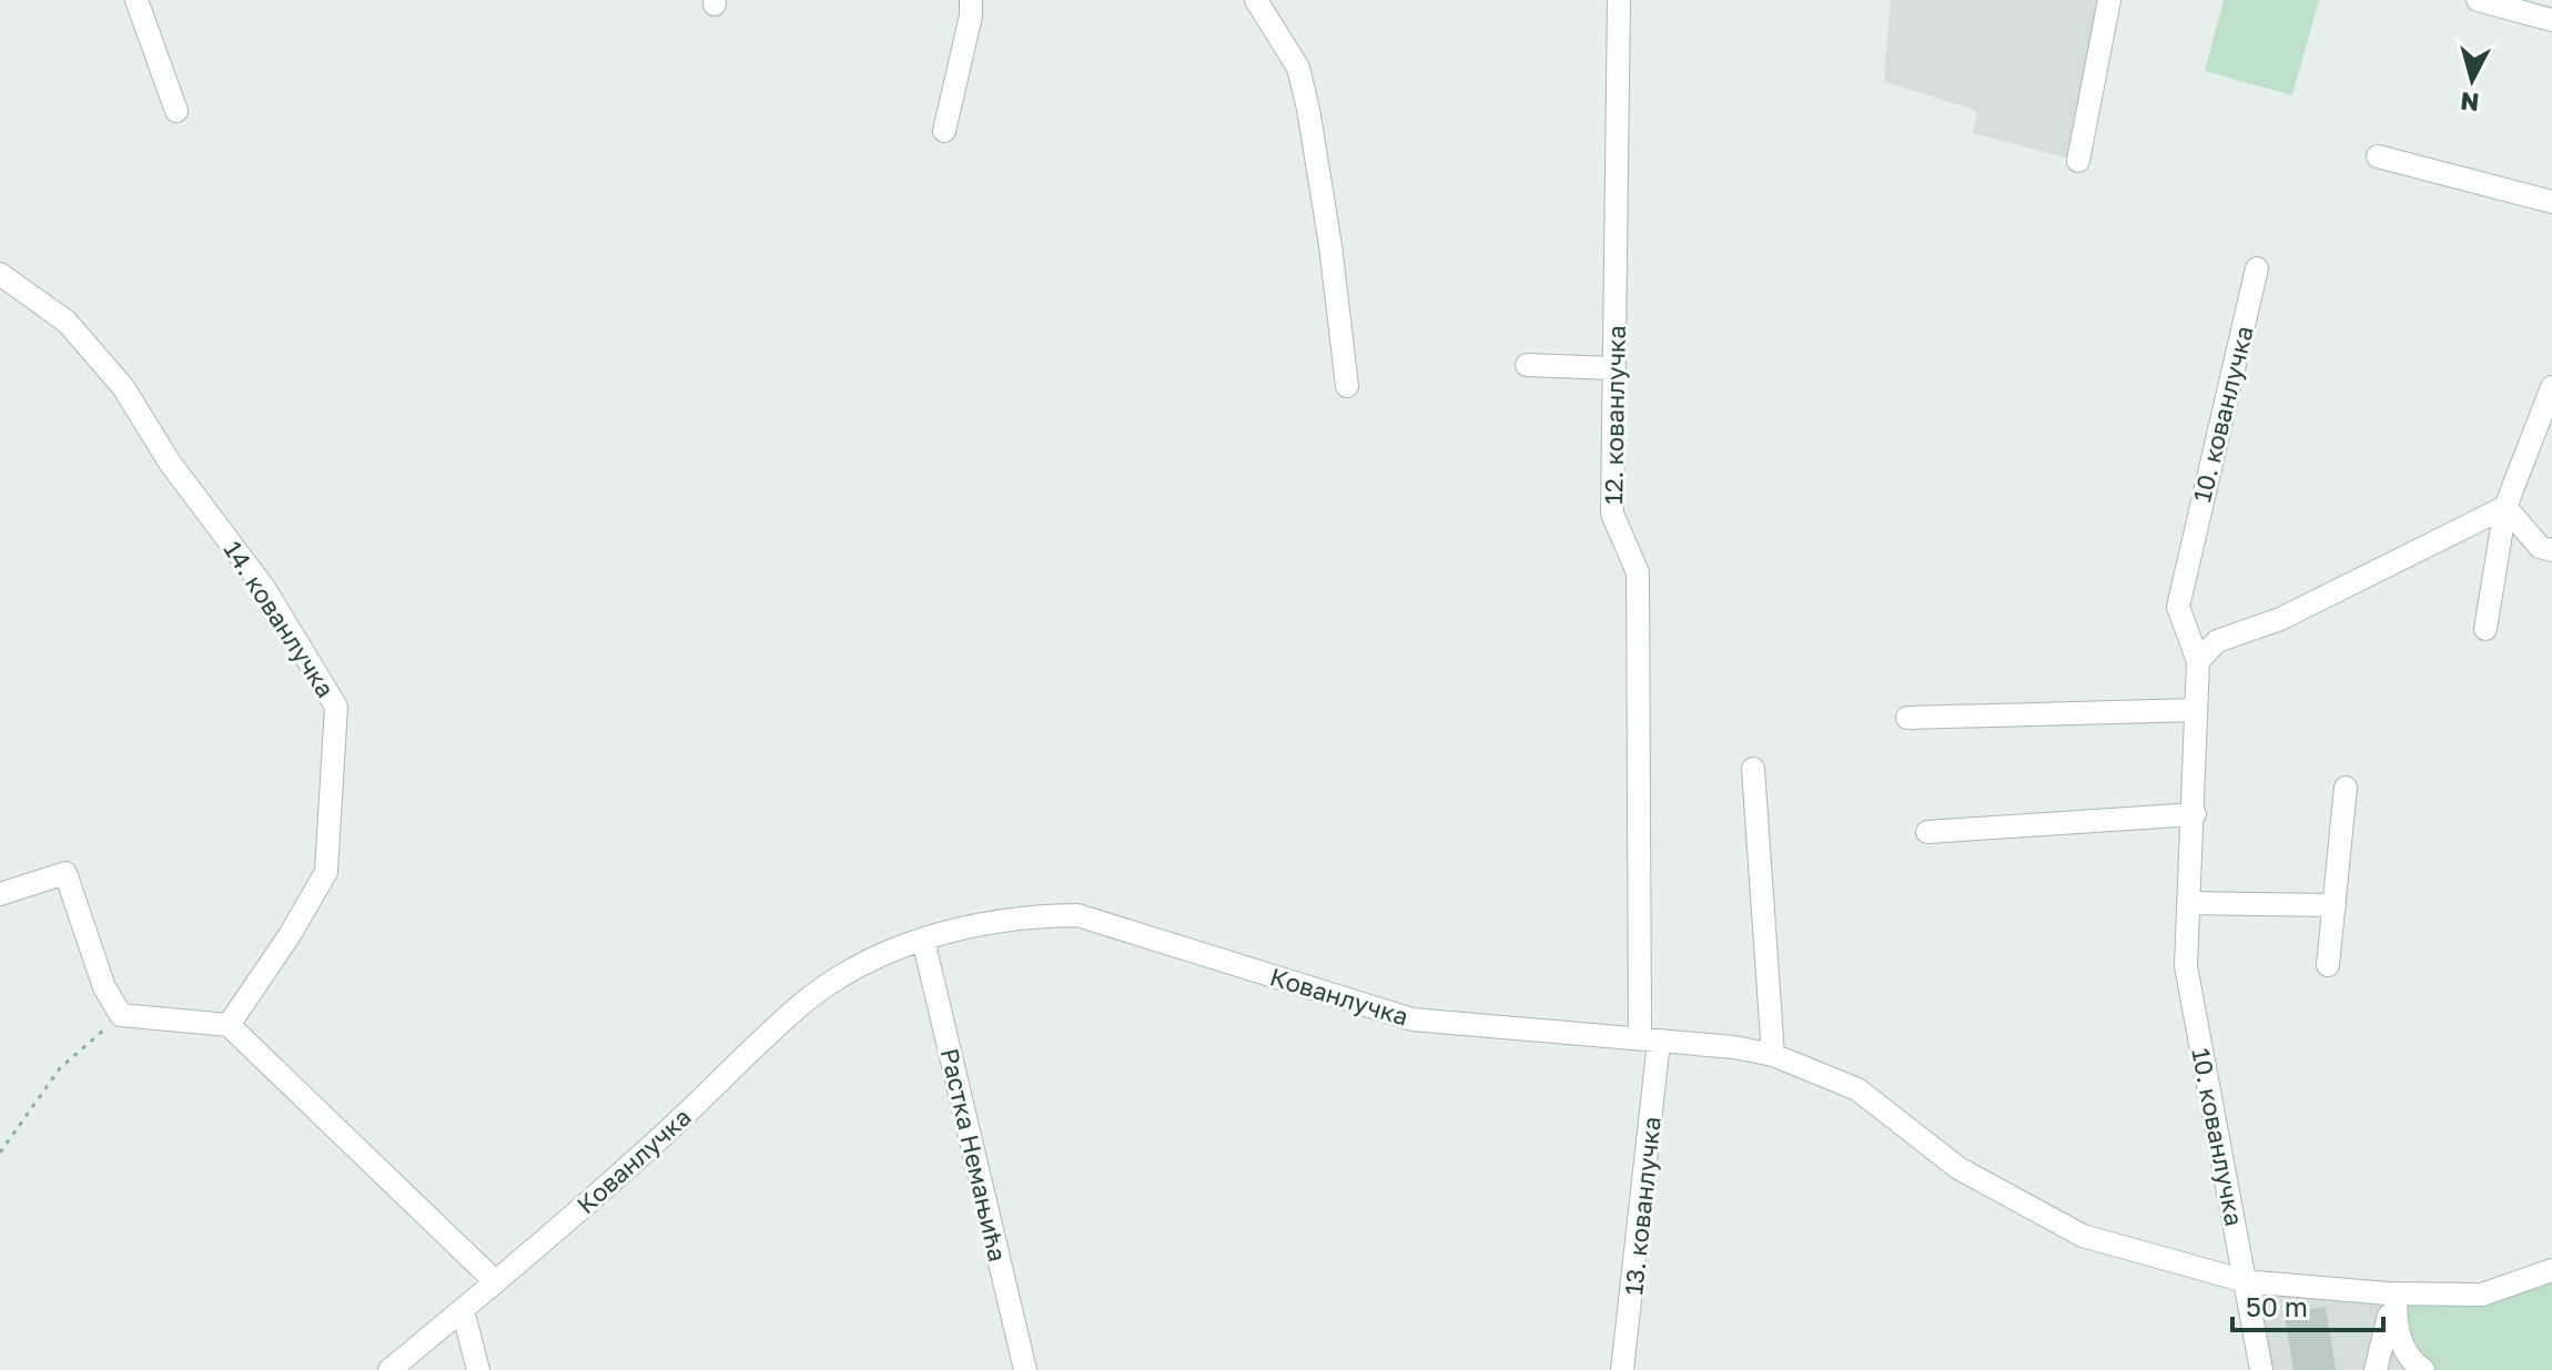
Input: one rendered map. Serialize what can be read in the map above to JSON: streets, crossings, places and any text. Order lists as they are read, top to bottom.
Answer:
{
  "streets": {
    "street": [
      "10. кованлучка",
      "12. кованлучка",
      "14. кованлучка",
      "Кованлучка",
      "Растка Немањића",
      "13. кованлучка"
    ]
  },
  "crossings": [
    ["10. кованлучка", "Кованлучка"],
    ["12. кованлучка", "Кованлучка"],
    ["12. кованлучка", "13. кованлучка"],
    ["Кованлучка", "Растка Немањића"],
    ["Кованлучка", "13. кованлучка"]
  ],
  "scale_bar": "50 m",
  "north": "bottom"
}
